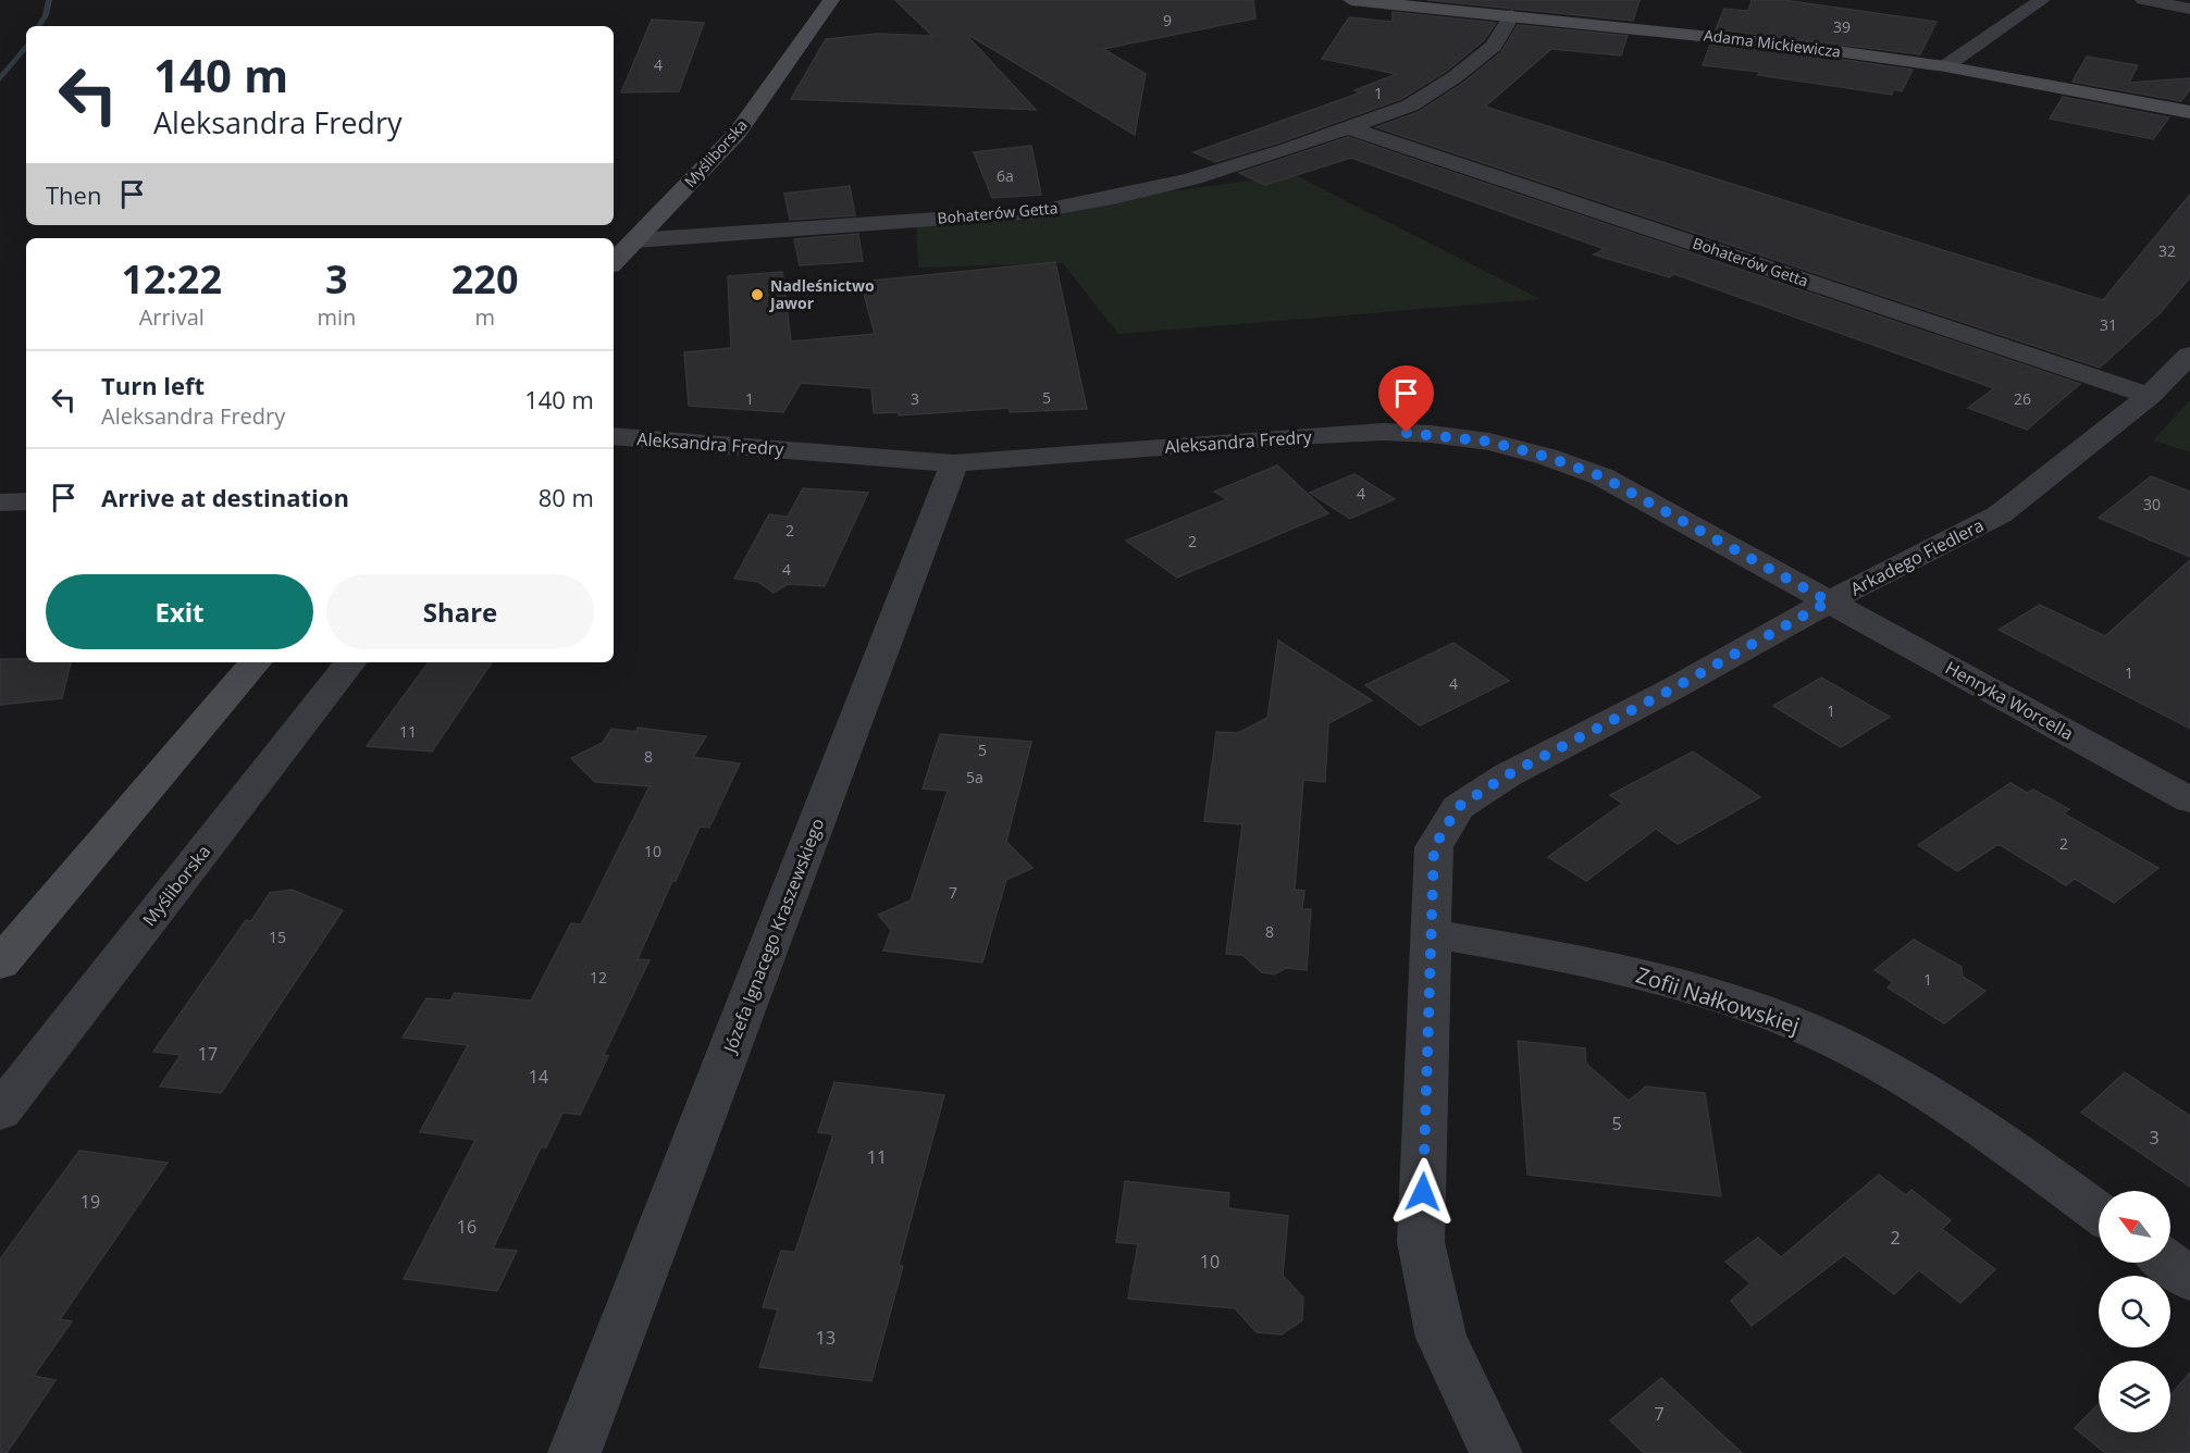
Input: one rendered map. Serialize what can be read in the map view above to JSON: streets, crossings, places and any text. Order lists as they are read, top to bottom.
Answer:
{
  "streets": {
    "street": [
      "Adama Mickiewicza",
      "Myśliborska",
      "Bohaterów Getta",
      "Aleksandra Fredry",
      "Arkadego Fiedlera",
      "Henryka Worcella",
      "Józefa Ignacego Kraszewskiego",
      "Zofii Nałkowskiej"
    ]
  },
  "crossings": [
    ["Adama Mickiewicza", "Bohaterów Getta"],
    ["Myśliborska", "Bohaterów Getta"],
    ["Bohaterów Getta", "Arkadego Fiedlera"],
    ["Aleksandra Fredry", "Arkadego Fiedlera"],
    ["Aleksandra Fredry", "Henryka Worcella"],
    ["Aleksandra Fredry", "Józefa Ignacego Kraszewskiego"],
    ["Arkadego Fiedlera", "Henryka Worcella"],
    ["Arkadego Fiedlera", "Zofii Nałkowskiej"]
  ],
  "places": ["Nadleśnictwo Jawor"],
  "house_numbers": [
    "9",
    "39",
    "4",
    "1",
    "6a",
    "32",
    "31",
    "5",
    "1",
    "3",
    "26",
    "4",
    "30",
    "2",
    "2",
    "4",
    "1",
    "4",
    "1",
    "11",
    "5",
    "8",
    "5a",
    "2",
    "10",
    "7",
    "8",
    "15",
    "12",
    "1",
    "17",
    "14",
    "5",
    "3",
    "11",
    "19",
    "16",
    "2",
    "10",
    "13",
    "7"
  ],
  "north": "top left",
  "page": {
    "turn": ["140 m", "Aleksandra Fredry"],
    "then": "Then",
    "eta": [
      "12:22",
      "Arrival",
      "3",
      "min",
      "220",
      "m"
    ],
    "list": [
      {
        "name": "Turn left",
        "note": "Aleksandra Fredry",
        "value": "140 m"
      },
      {
        "name": "Arrive at destination",
        "value": "80 m"
      }
    ],
    "buttons": ["Exit", "Share"]
  }
}
